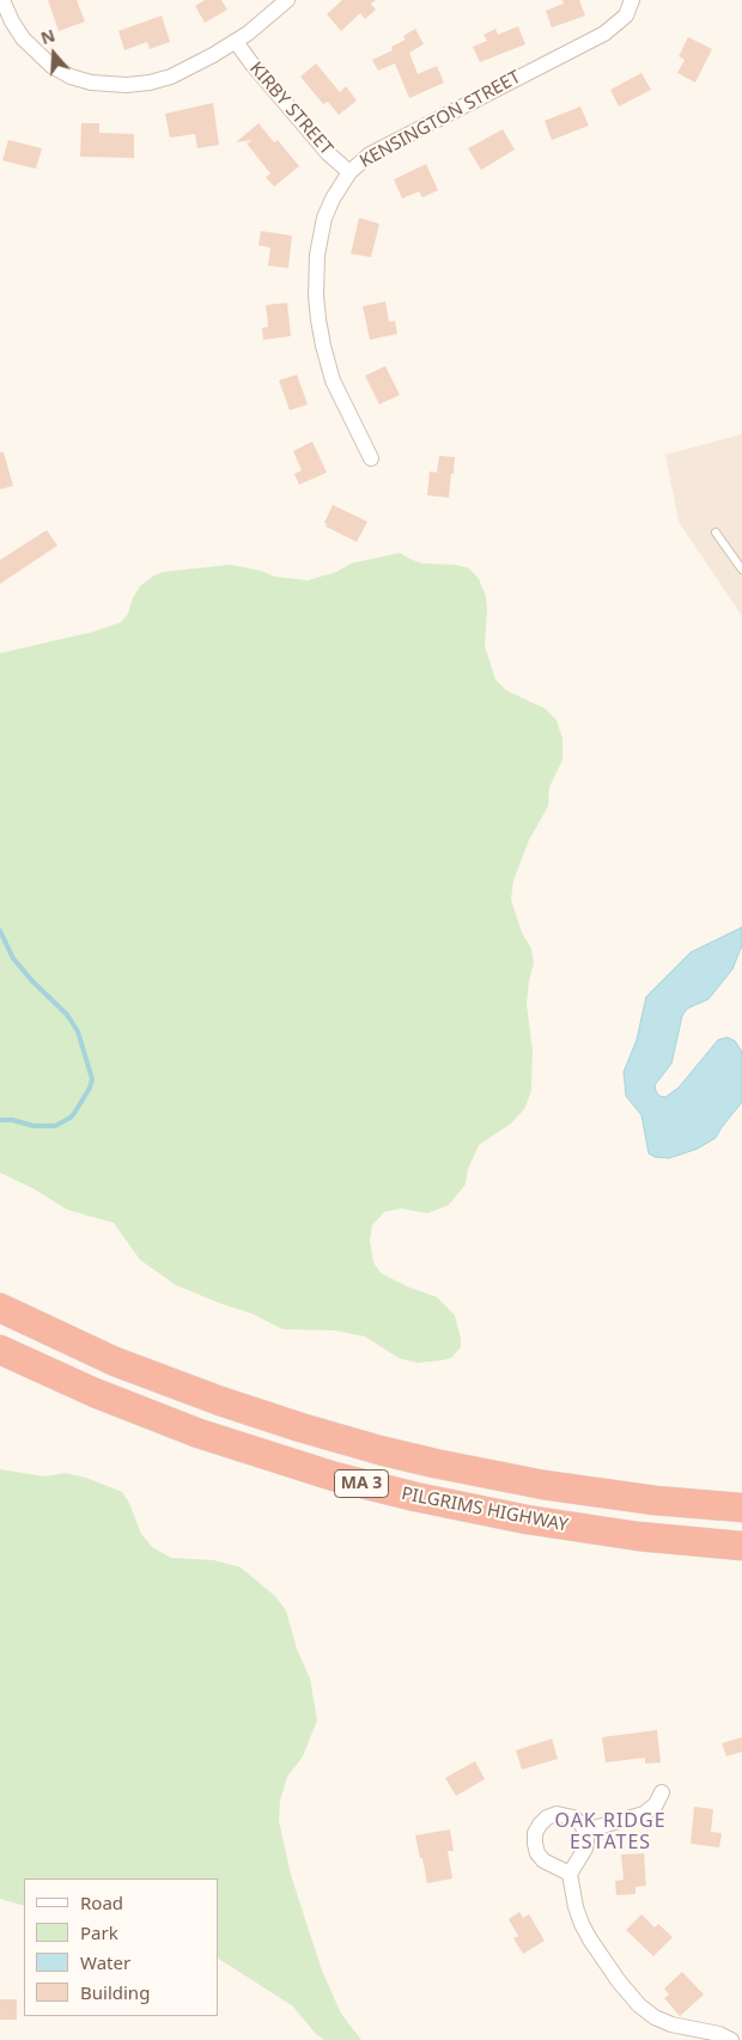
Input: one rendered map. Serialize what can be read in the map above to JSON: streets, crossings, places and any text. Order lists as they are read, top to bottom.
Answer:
{
  "streets": {
    "highway": ["MA 3", "PILGRIMS HIGHWAY"],
    "street": ["KIRBY STREET", "KENSINGTON STREET"]
  },
  "crossings": [
    ["KIRBY STREET", "KENSINGTON STREET"],
    ["MA 3", "PILGRIMS HIGHWAY"]
  ],
  "districts": ["OAK RIDGE ESTATES"],
  "legend": [
    "Road",
    "Park",
    "Water",
    "Building"
  ],
  "north": "top"
}
